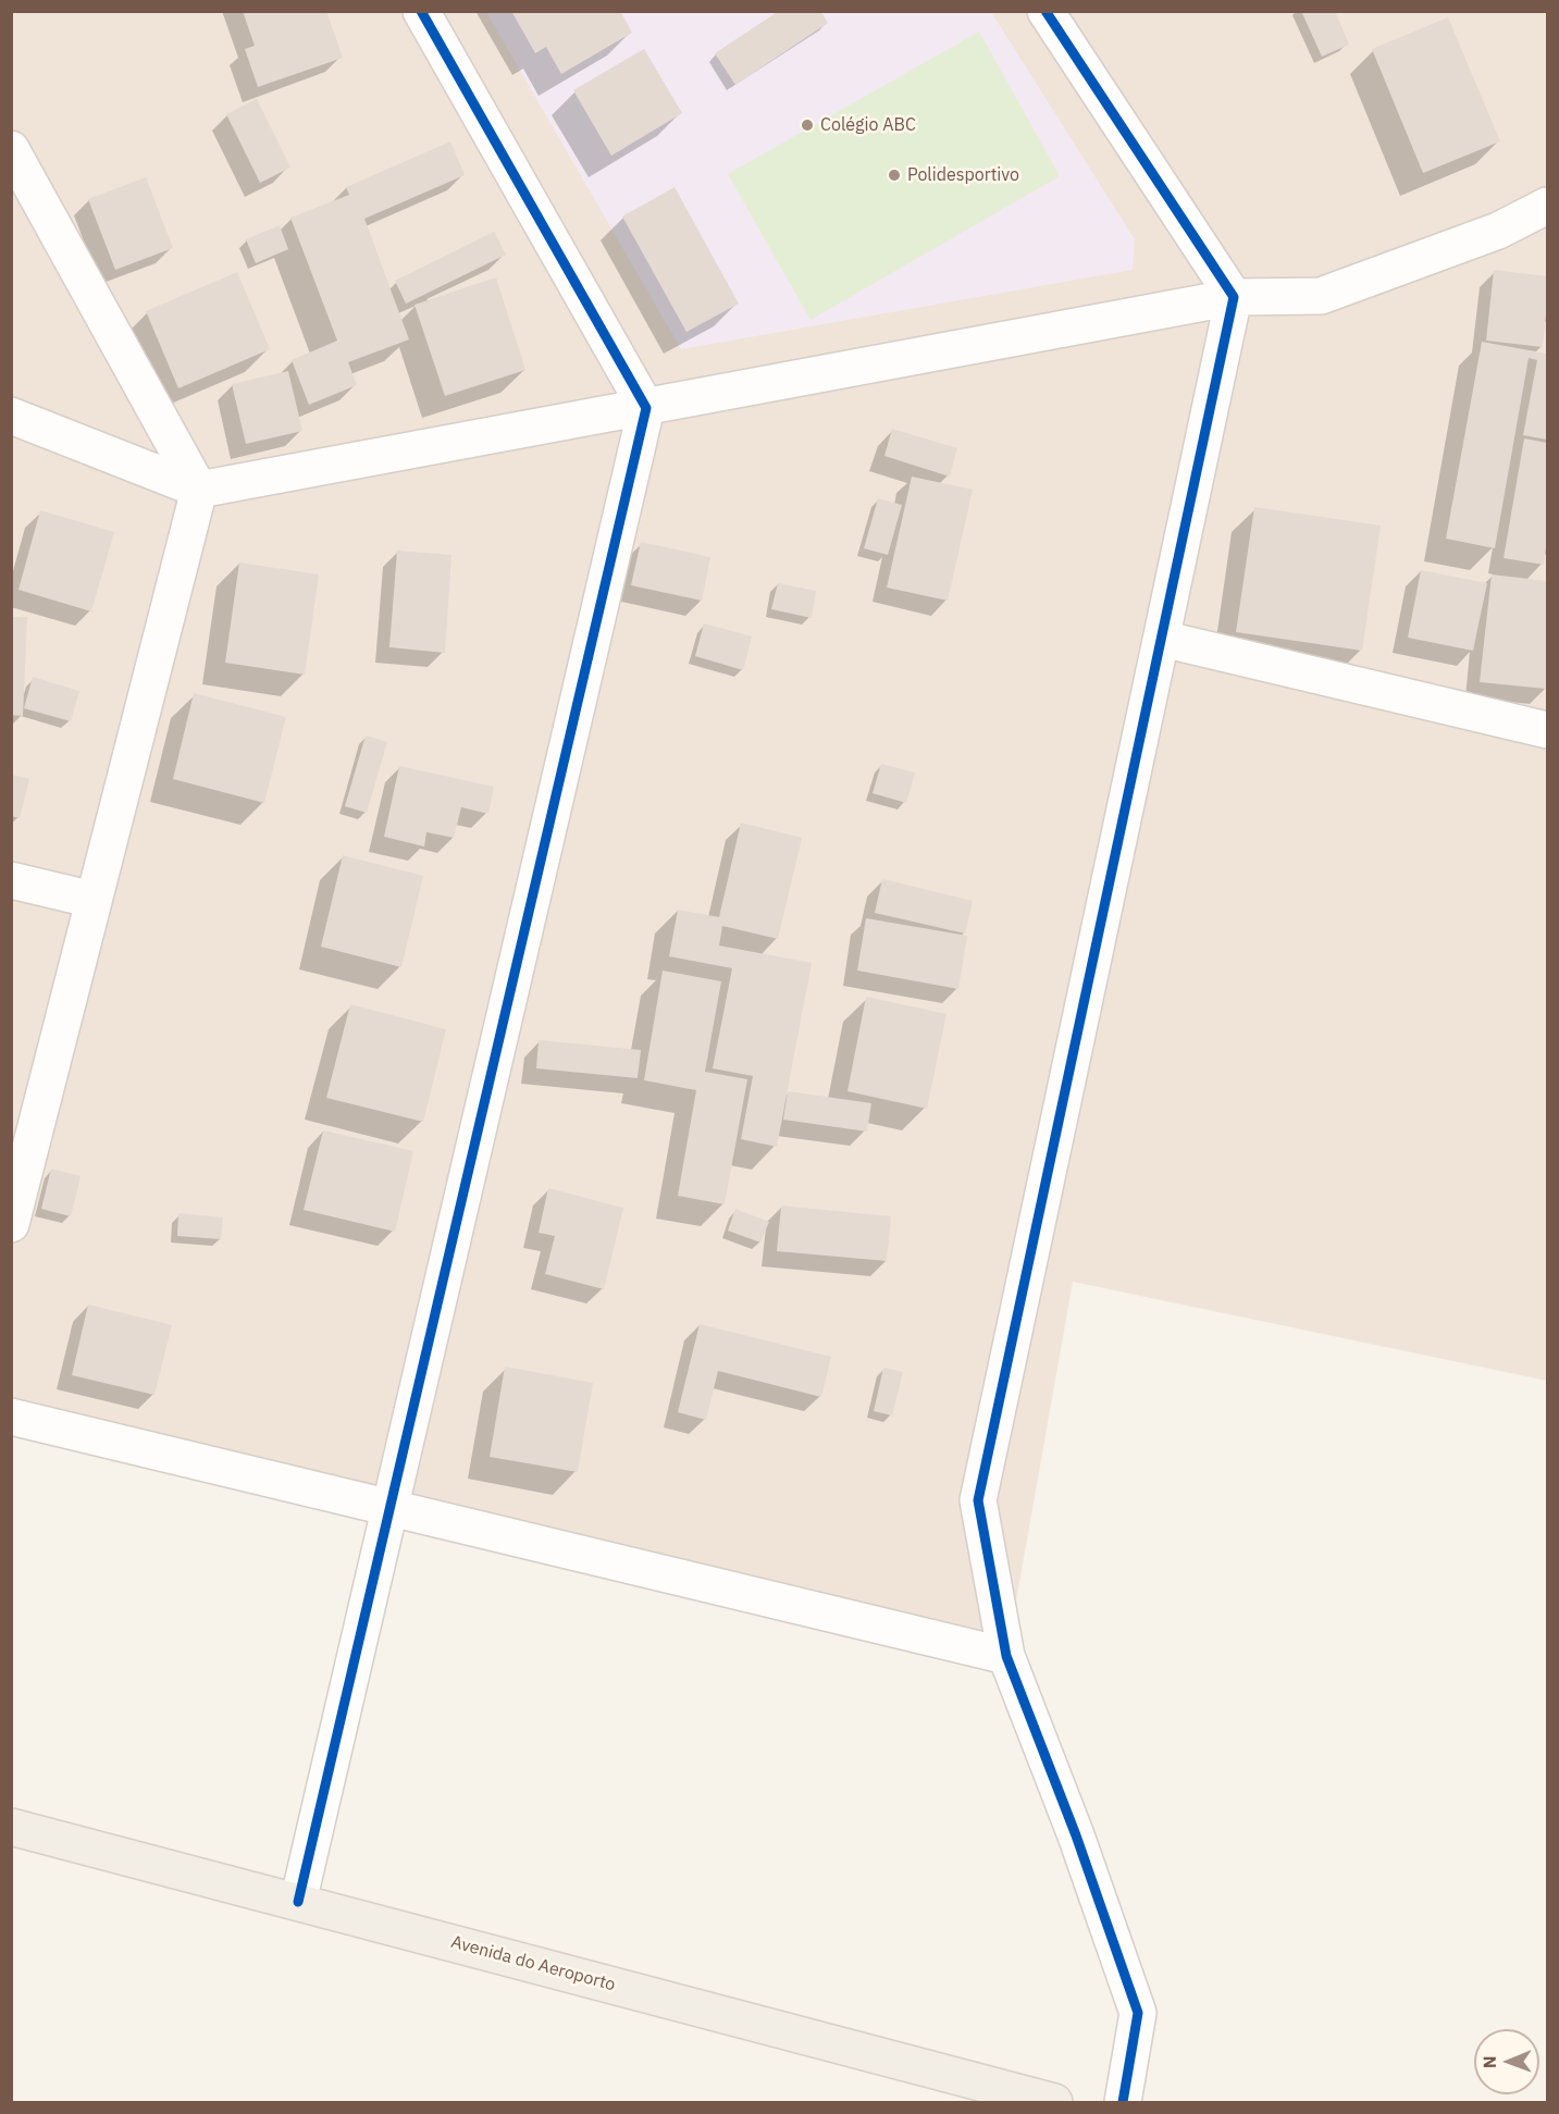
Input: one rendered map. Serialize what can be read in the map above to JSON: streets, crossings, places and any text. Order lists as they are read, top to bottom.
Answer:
{
  "streets": {
    "main road": ["Avenida do Aeroporto"]
  },
  "places": ["Colégio ABC", "Polidesportivo"],
  "north": "left"
}
